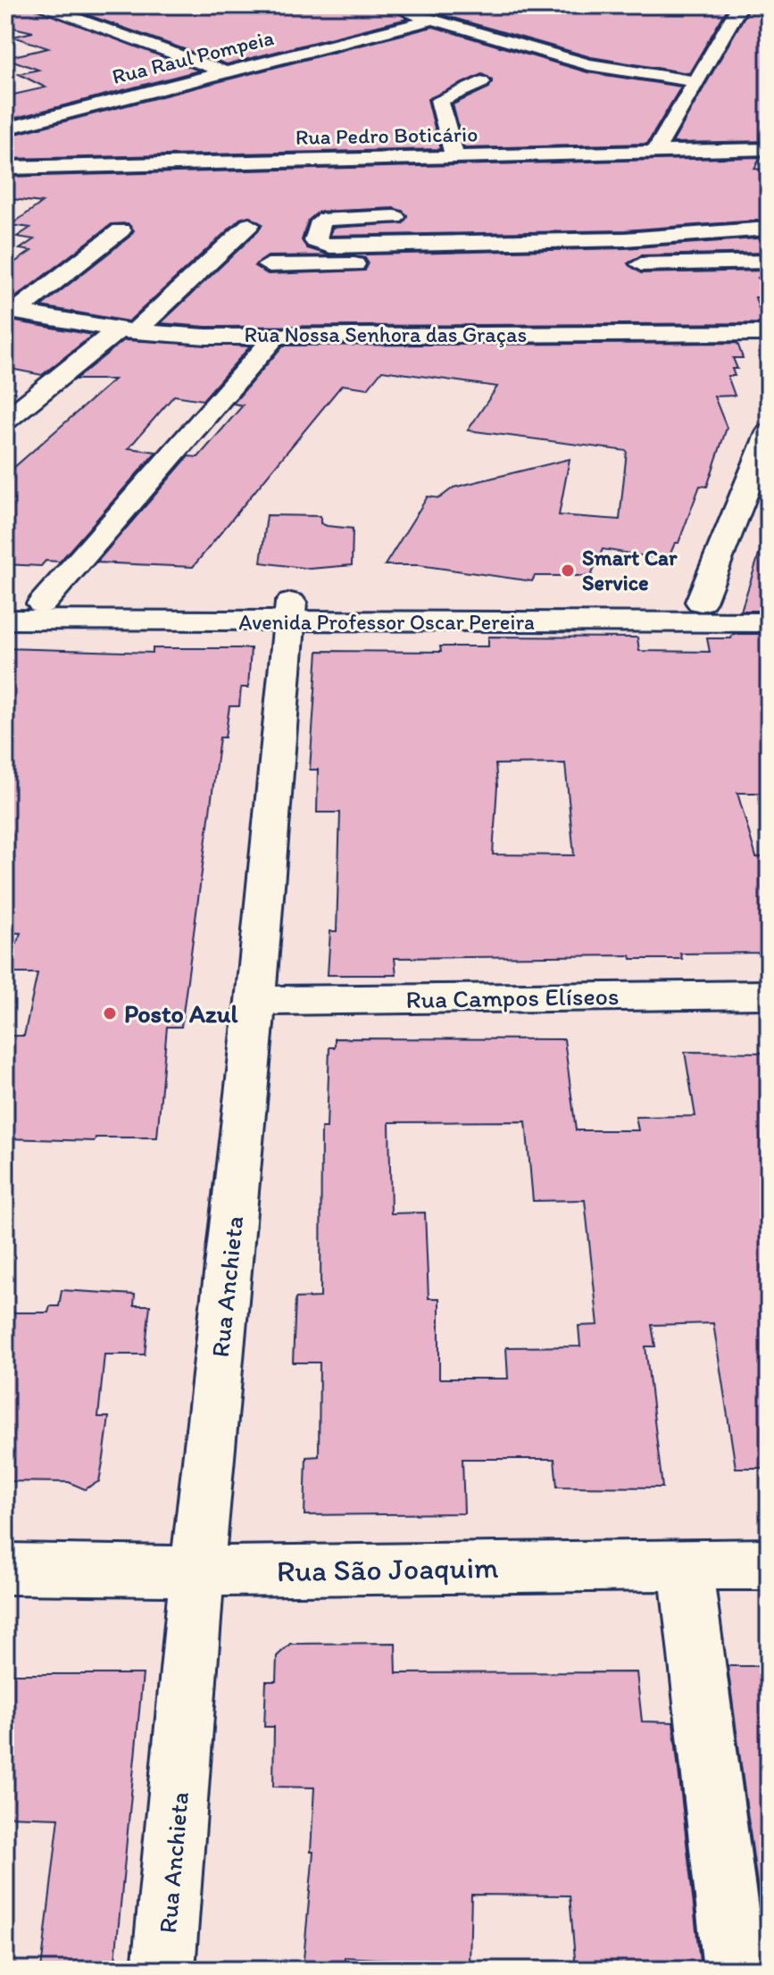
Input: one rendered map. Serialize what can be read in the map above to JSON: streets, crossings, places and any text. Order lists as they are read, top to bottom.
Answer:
{
  "streets": {
    "street": [
      "Rua Raul Pompeia",
      "Rua Pedro Boticário",
      "Rua Nossa Senhora das Graças",
      "Avenida Professor Oscar Pereira",
      "Rua Campos Elíseos",
      "Rua Anchieta",
      "Rua São Joaquim"
    ]
  },
  "crossings": [
    ["Avenida Professor Oscar Pereira", "Rua Anchieta"],
    ["Rua Campos Elíseos", "Rua Anchieta"],
    ["Rua Anchieta", "Rua São Joaquim"]
  ],
  "places": ["Smart Car Service", "Posto Azul"]
}
